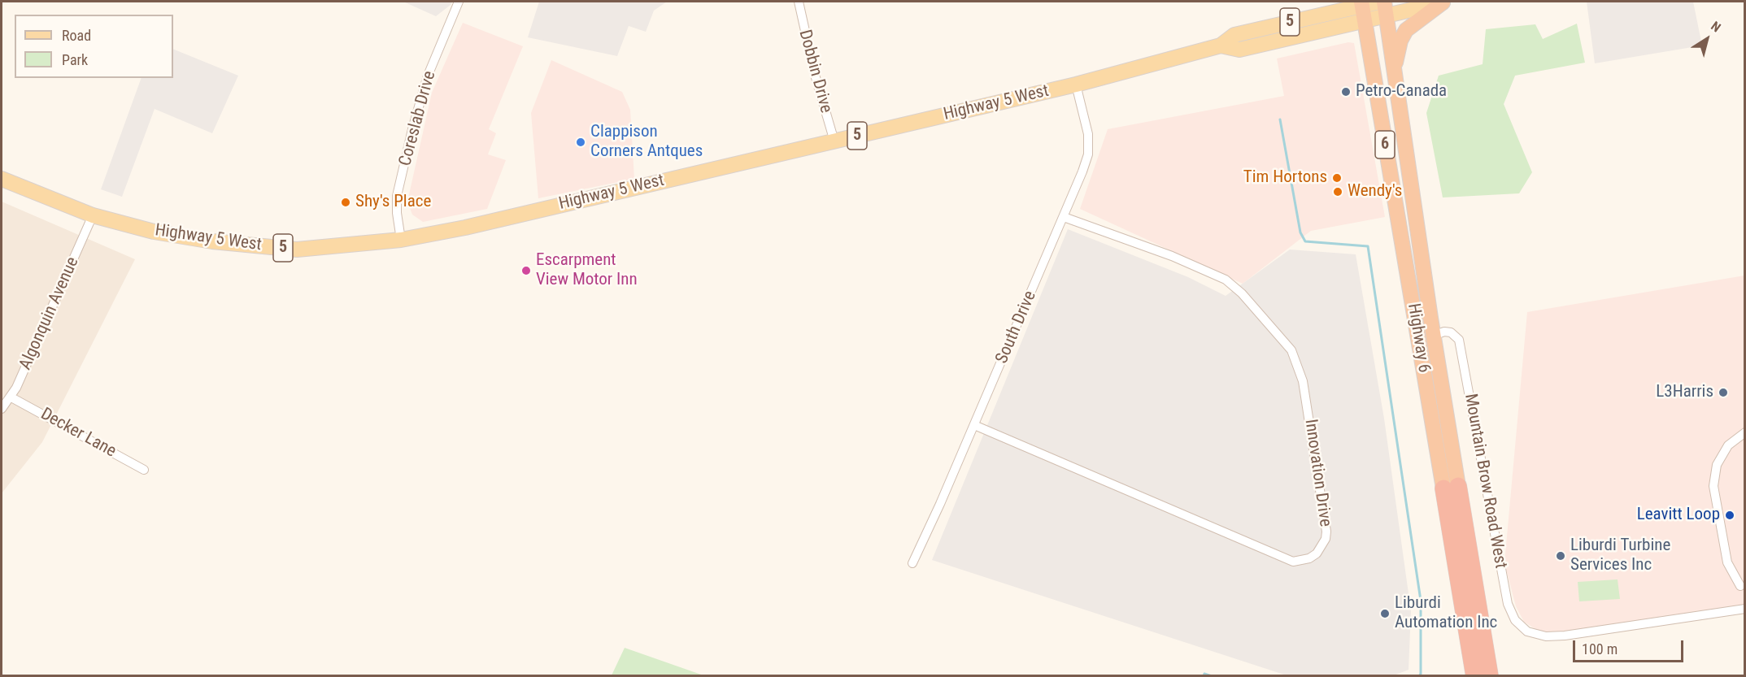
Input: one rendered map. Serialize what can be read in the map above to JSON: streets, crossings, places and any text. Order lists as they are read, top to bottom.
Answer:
{
  "streets": {
    "highway": ["6", "Highway 6"],
    "main road": ["5", "Highway 5 West"],
    "street": [
      "Dobbin Drive",
      "Coreslab Drive",
      "Algonquin Avenue",
      "South Drive",
      "Decker Lane",
      "Innovation Drive",
      "Mountain Brow Road West"
    ]
  },
  "crossings": [
    ["5", "Highway 5 West"],
    ["5", "Highway 6"],
    ["Dobbin Drive", "Highway 5 West"],
    ["Highway 5 West", "Coreslab Drive"],
    ["Highway 5 West", "Algonquin Avenue"],
    ["Highway 5 West", "South Drive"],
    ["Highway 5 West", "Highway 6"],
    ["Algonquin Avenue", "Decker Lane"],
    ["South Drive", "Innovation Drive"],
    ["Highway 6", "Mountain Brow Road West"]
  ],
  "places": [
    "Petro-Canada",
    "Clappison Corners Antques",
    "Tim Hortons",
    "Wendy's",
    "Shy's Place",
    "Escarpment View Motor Inn",
    "L3Harris",
    "Leavitt Loop",
    "Liburdi Turbine Services Inc",
    "Liburdi Automation Inc"
  ],
  "legend": ["Road", "Park"],
  "scale_bar": "100 m",
  "north": "top right"
}
